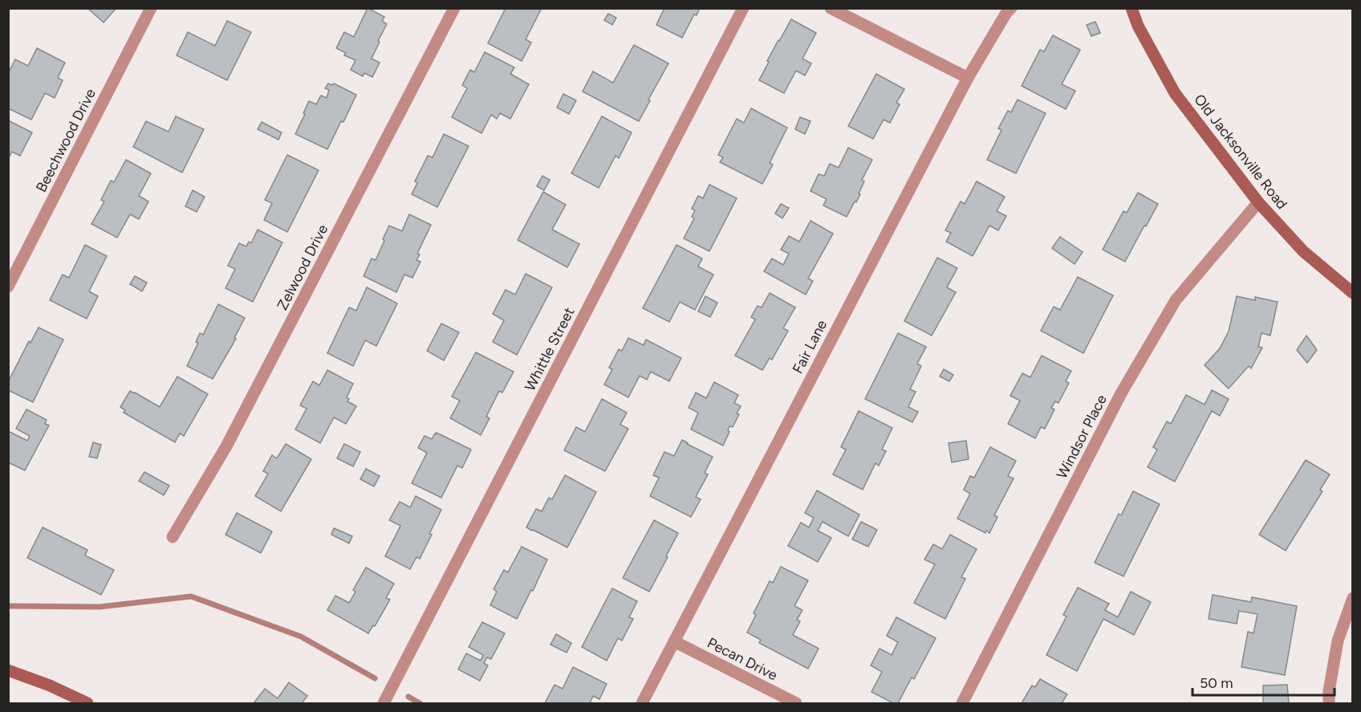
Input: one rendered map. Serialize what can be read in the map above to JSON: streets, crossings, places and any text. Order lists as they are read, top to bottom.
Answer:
{
  "streets": {
    "main road": ["Old Jacksonville Road"],
    "street": [
      "Beechwood Drive",
      "Zelwood Drive",
      "Fair Lane",
      "Whittle Street",
      "Windsor Place",
      "Pecan Drive"
    ]
  },
  "crossings": [
    ["Old Jacksonville Road", "Windsor Place"],
    ["Fair Lane", "Pecan Drive"]
  ],
  "scale_bar": "50 m"
}
